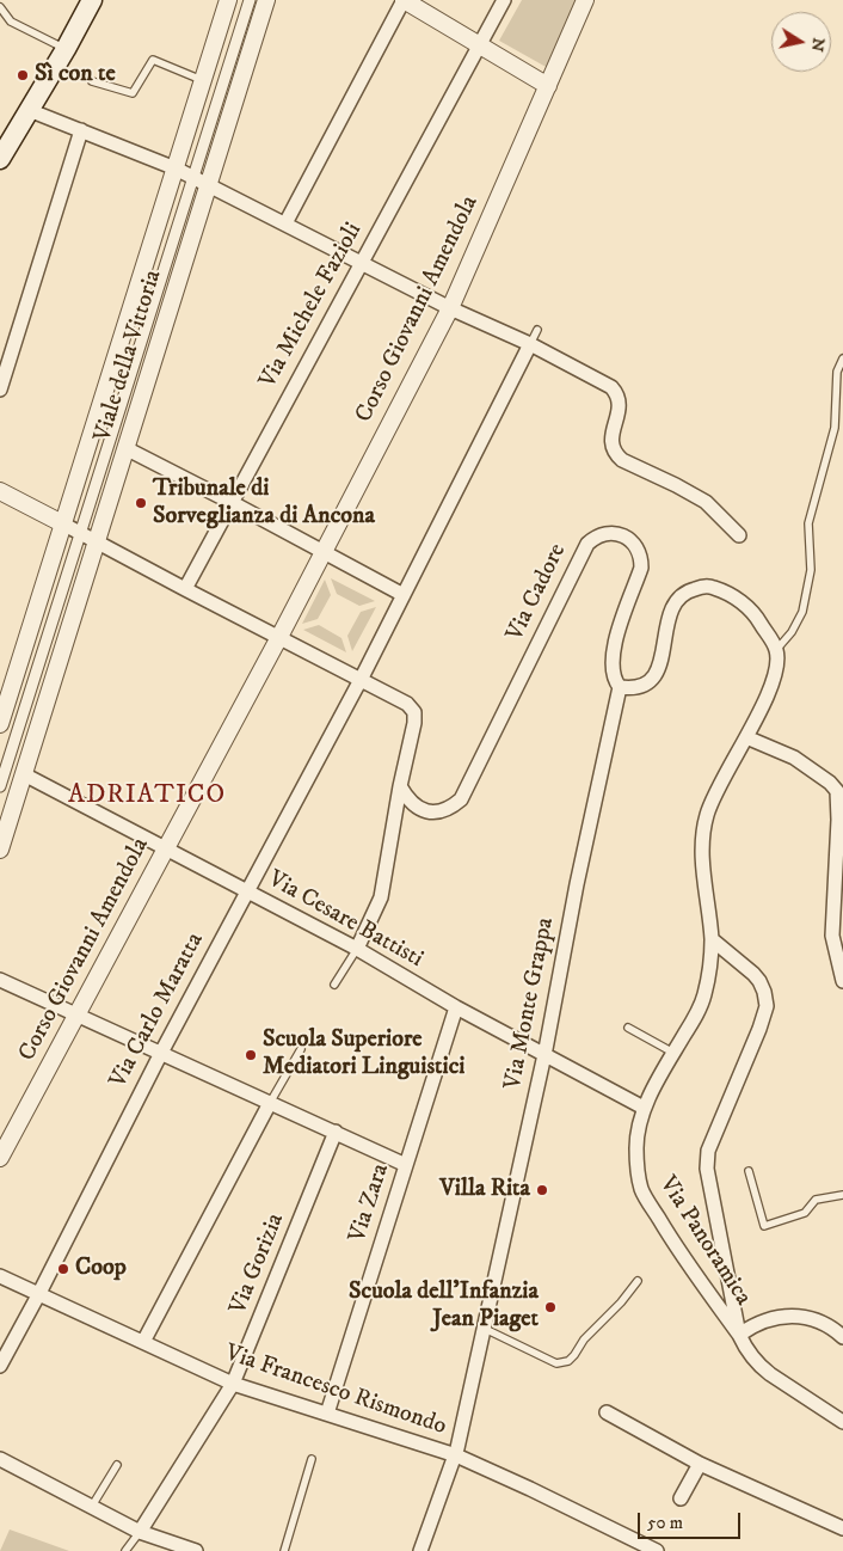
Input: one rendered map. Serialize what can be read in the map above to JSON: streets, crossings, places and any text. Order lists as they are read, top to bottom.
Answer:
{
  "streets": {
    "street": [
      "Via Michele Fazioli",
      "Corso Giovanni Amendola",
      "Viale della Vittoria",
      "Via Cadore",
      "Via Cesare Battisti",
      "Via Monte Grappa",
      "Via Carlo Maratta",
      "Via Zara",
      "Via Panoramica",
      "Via Gorizia",
      "Via Francesco Rismondo"
    ]
  },
  "crossings": [
    ["Corso Giovanni Amendola", "Via Cesare Battisti"],
    ["Viale della Vittoria", "Via Cesare Battisti"],
    ["Via Cadore", "Via Monte Grappa"],
    ["Via Cesare Battisti", "Via Monte Grappa"],
    ["Via Cesare Battisti", "Via Carlo Maratta"],
    ["Via Cesare Battisti", "Via Zara"],
    ["Via Cesare Battisti", "Via Panoramica"],
    ["Via Monte Grappa", "Via Francesco Rismondo"],
    ["Via Carlo Maratta", "Via Francesco Rismondo"],
    ["Via Zara", "Via Francesco Rismondo"],
    ["Via Gorizia", "Via Francesco Rismondo"]
  ],
  "districts": ["ADRIATICO"],
  "places": [
    "Sì con te",
    "Tribunale di Sorveglianza di Ancona",
    "Scuola Superiore Mediatori Linguistici",
    "Villa Rita",
    "Coop",
    "Scuola dell'Infanzia Jean Piaget"
  ],
  "scale_bar": "50 m",
  "north": "right"
}
